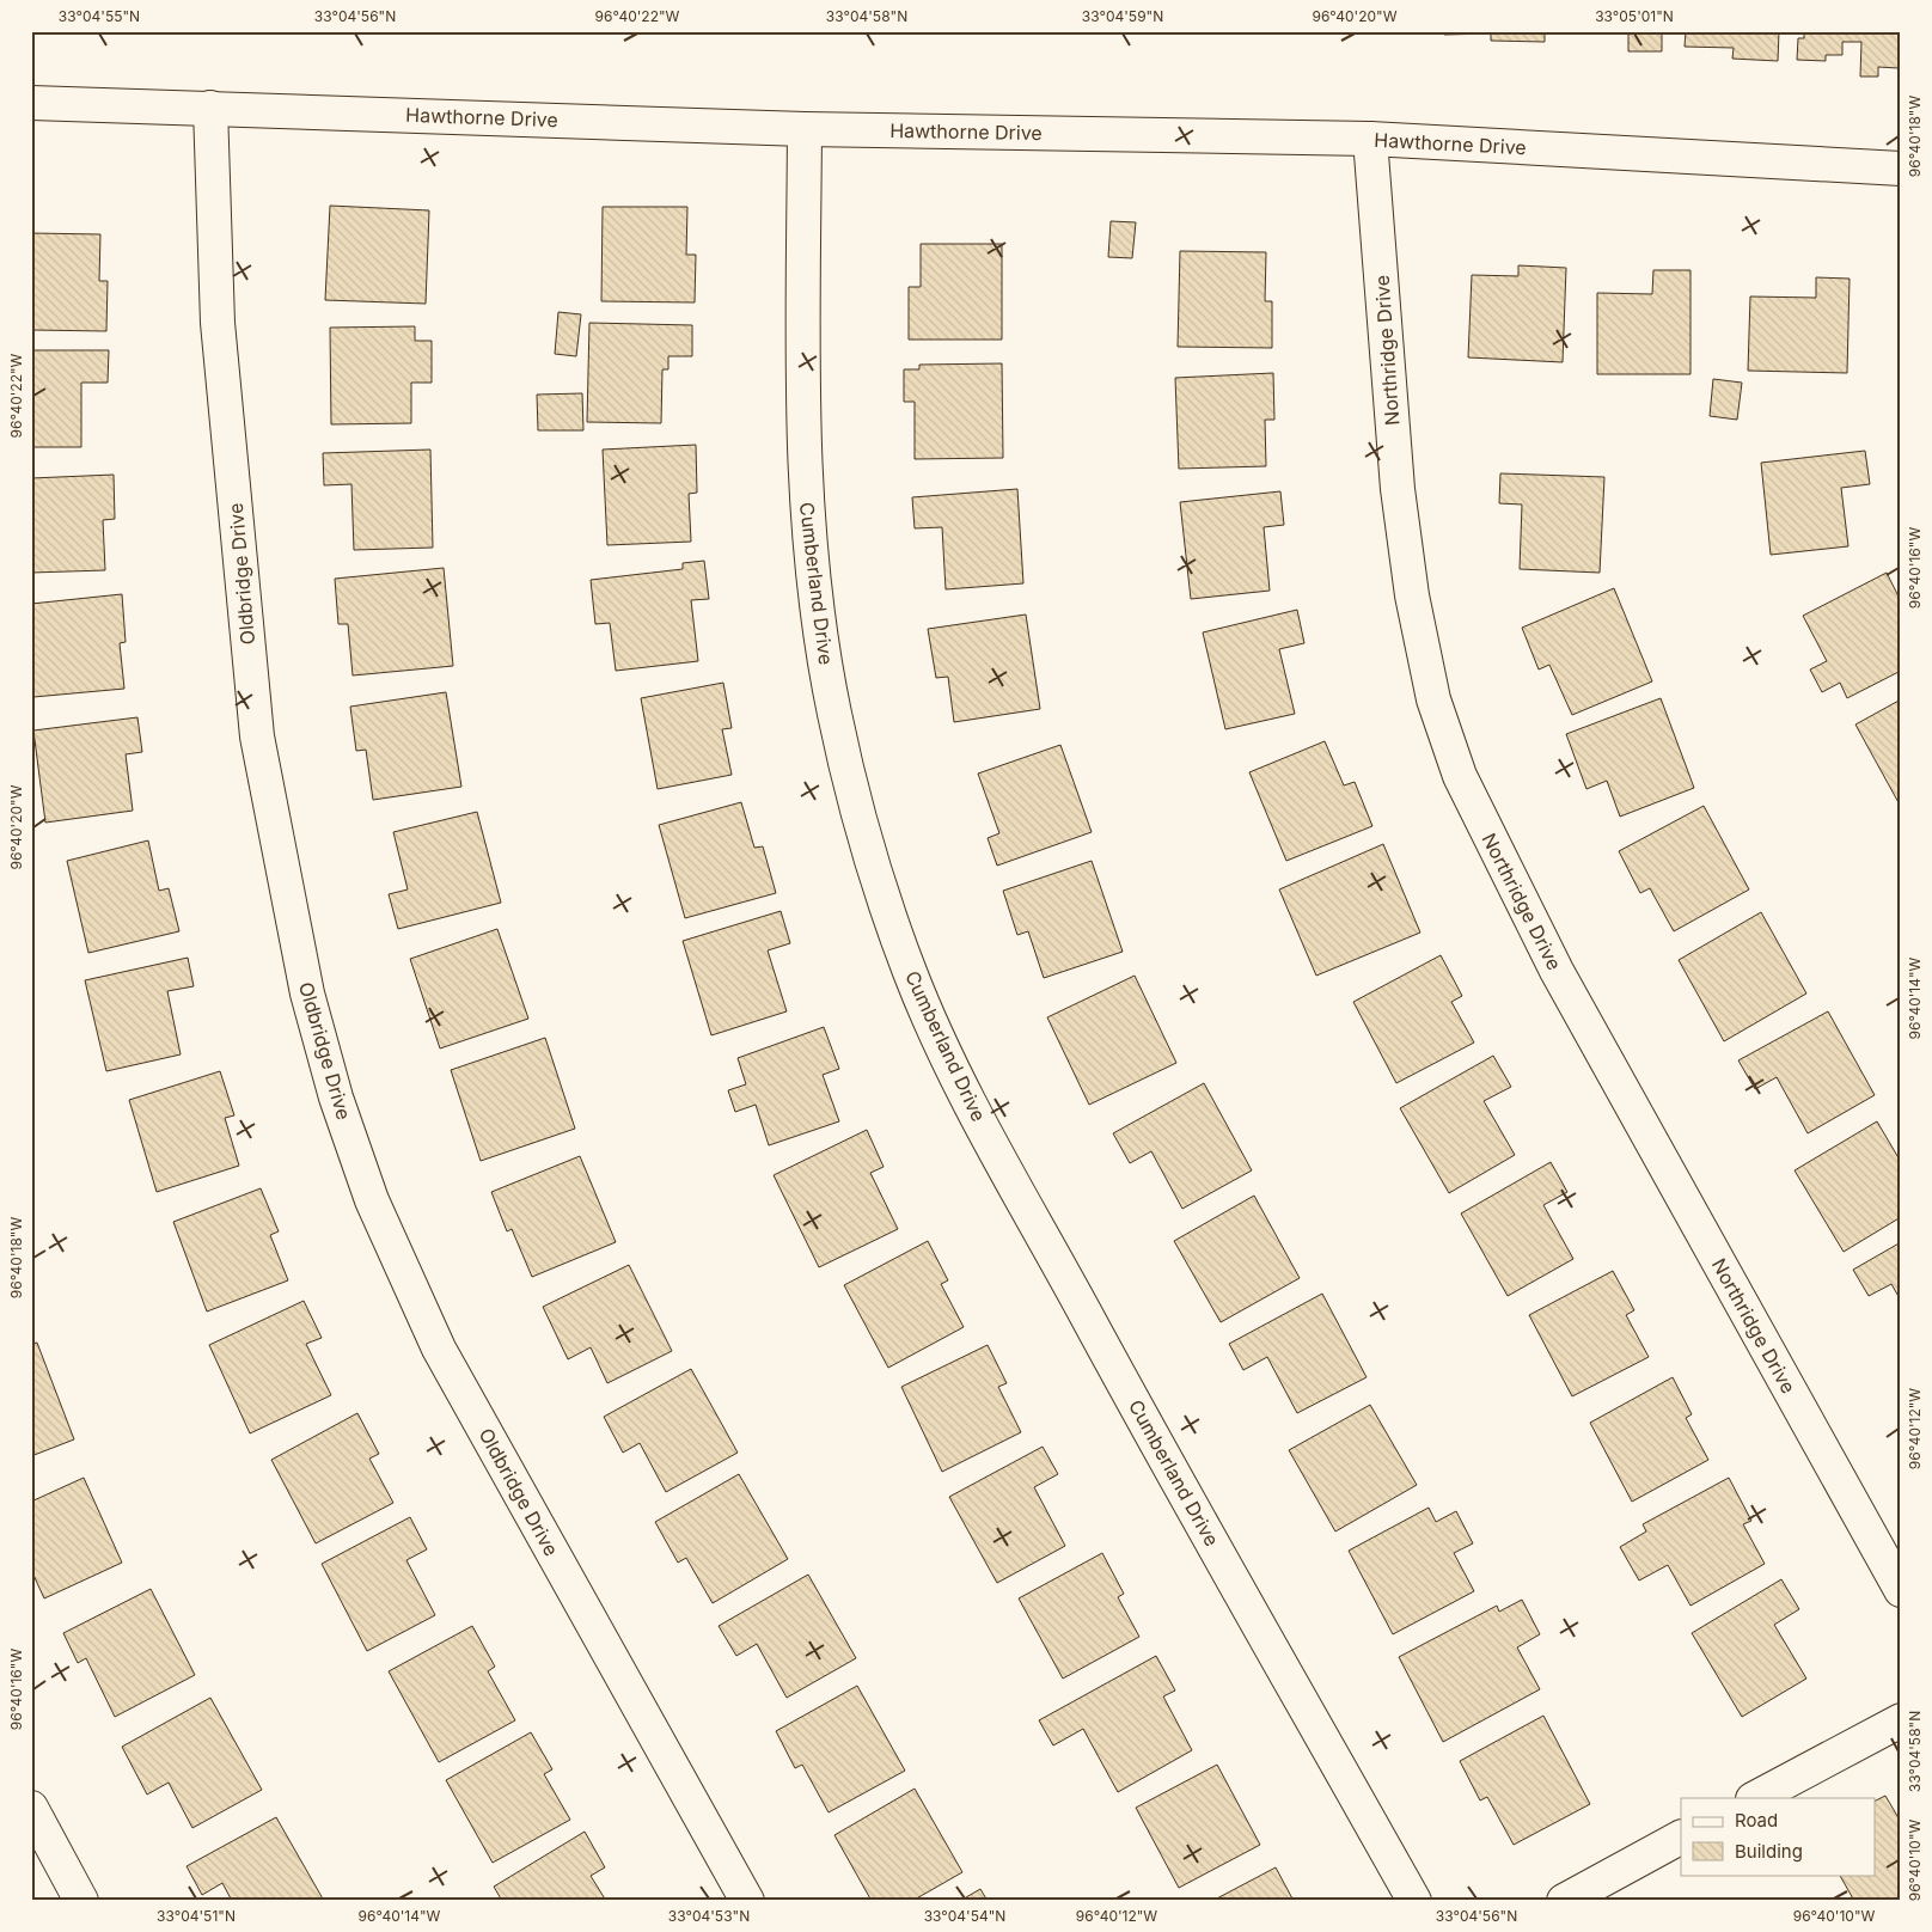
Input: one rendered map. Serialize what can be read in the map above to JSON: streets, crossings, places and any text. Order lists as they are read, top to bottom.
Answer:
{
  "streets": {
    "street": [
      "Hawthorne Drive",
      "Northridge Drive",
      "Oldbridge Drive",
      "Cumberland Drive"
    ]
  },
  "crossings": [
    ["Hawthorne Drive", "Northridge Drive"],
    ["Hawthorne Drive", "Oldbridge Drive"],
    ["Hawthorne Drive", "Cumberland Drive"]
  ],
  "legend": ["Road", "Building"],
  "coordinates": [
    "33°04'55\"N",
    "33°04'56\"N",
    "96°40'22\"W",
    "33°04'58\"N",
    "33°04'59\"N",
    "96°40'20\"W",
    "33°05'01\"N",
    "96°40'18\"W",
    "96°40'16\"W",
    "96°40'14\"W",
    "96°40'12\"W",
    "96°40'10\"W",
    "33°04'51\"N",
    "33°04'53\"N",
    "33°04'54\"N"
  ]
}
